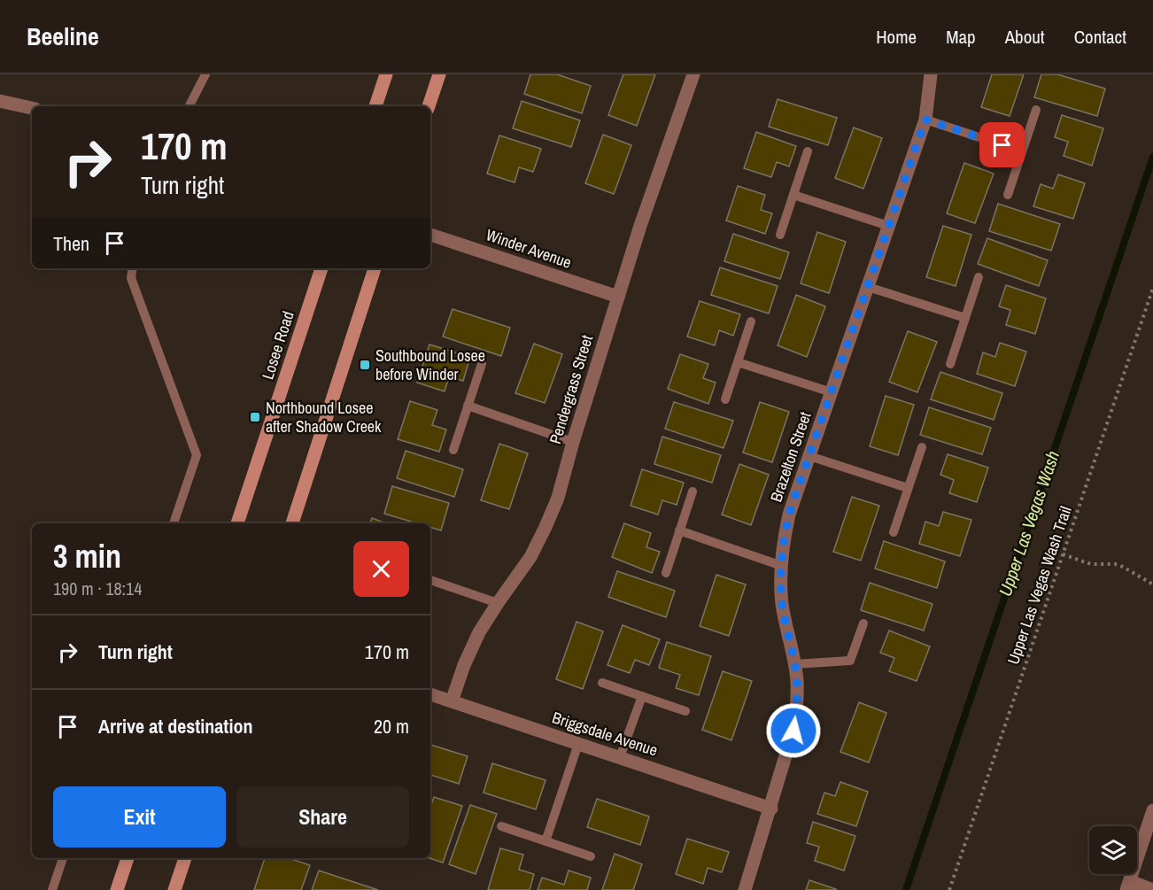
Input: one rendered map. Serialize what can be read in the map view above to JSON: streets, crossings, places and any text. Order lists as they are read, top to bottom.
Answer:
{
  "streets": {
    "main road": ["Losee Road"],
    "street": [
      "Winder Avenue",
      "Pendergrass Street",
      "Brazelton Street",
      "Briggsdale Avenue"
    ],
    "path": ["Upper Las Vegas Wash Trail"]
  },
  "crossings": [
    ["Winder Avenue", "Pendergrass Street"],
    ["Pendergrass Street", "Briggsdale Avenue"],
    ["Brazelton Street", "Briggsdale Avenue"]
  ],
  "water": ["Upper Las Vegas Wash"],
  "places": {
    "transit": ["Southbound Losee before Winder", "Northbound Losee after Shadow Creek"]
  },
  "page": {
    "header": "Beeline",
    "nav": [
      "Home",
      "Map",
      "About",
      "Contact"
    ],
    "turn": ["170 m", "Turn right"],
    "then": "Then",
    "heading": ["3 min", "190 m · 18:14"],
    "list": [
      {
        "name": "Turn right",
        "value": "170 m"
      },
      {
        "name": "Arrive at destination",
        "value": "20 m"
      }
    ],
    "buttons": ["Exit", "Share"]
  }
}
